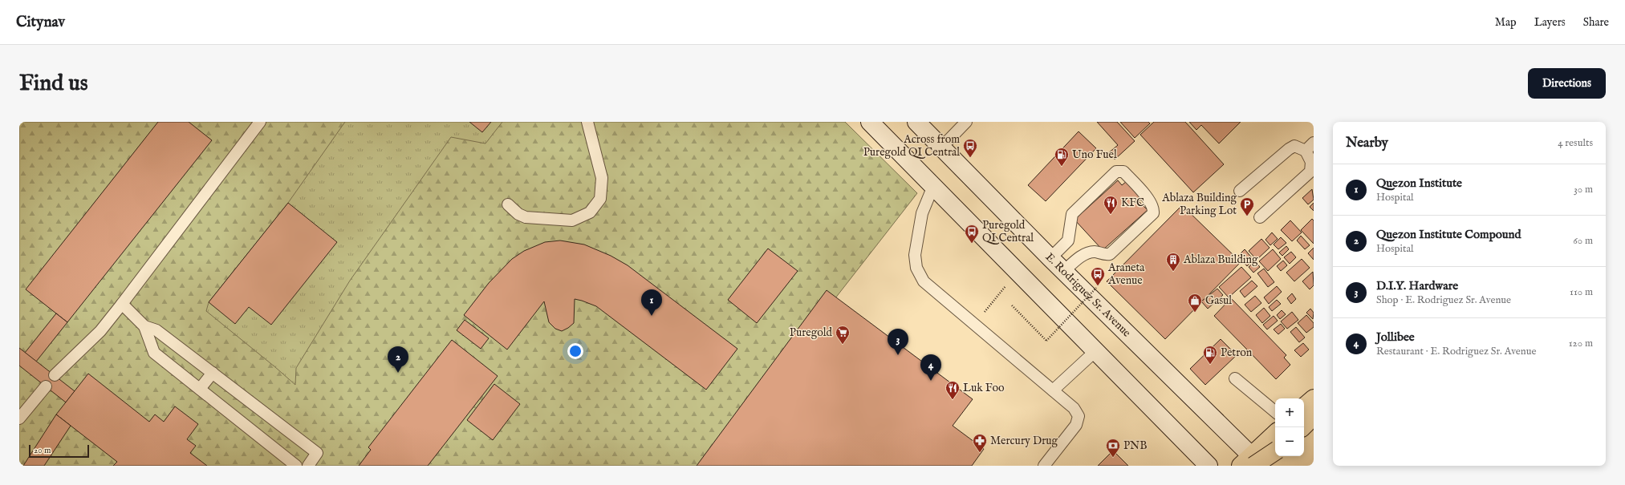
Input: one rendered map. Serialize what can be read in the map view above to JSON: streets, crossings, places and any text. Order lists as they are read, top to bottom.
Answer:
{
  "streets": {
    "main road": ["E. Rodriguez Sr. Avenue"]
  },
  "places": {
    "bus stop": ["Across from Puregold QI Central", "Puregold QI Central", "Araneta Avenue"],
    "fuel station": ["Uno Fuel", "Petron"],
    "restaurant": ["KFC", "Luk Foo"],
    "parking": ["Ablaza Building Parking Lot"],
    "building": ["Ablaza Building"],
    "shop": ["Gasul"],
    "supermarket": ["Puregold"],
    "pharmacy": ["Mercury Drug"],
    "bank": ["PNB"]
  },
  "scale_bar": "20 m",
  "page": {
    "header": "Citynav",
    "nav": ["Map", "Layers", "Share"],
    "buttons": "Directions",
    "title": "Find us",
    "heading": ["Nearby", "4 results"],
    "list": [
      {
        "mark": "1",
        "name": "Quezon Institute",
        "note": "Hospital",
        "value": "30 m"
      },
      {
        "mark": "2",
        "name": "Quezon Institute Compound",
        "note": "Hospital",
        "value": "60 m"
      },
      {
        "mark": "3",
        "name": "D.I.Y. Hardware",
        "note": "Shop · E. Rodriguez Sr. Avenue",
        "value": "110 m"
      },
      {
        "mark": "4",
        "name": "Jollibee",
        "note": "Restaurant · E. Rodriguez Sr. Avenue",
        "value": "120 m"
      }
    ],
    "pins": [
      "1",
      "3",
      "2",
      "4"
    ],
    "map_buttons": ["+", "−"],
    "scale": "20 m"
  }
}
